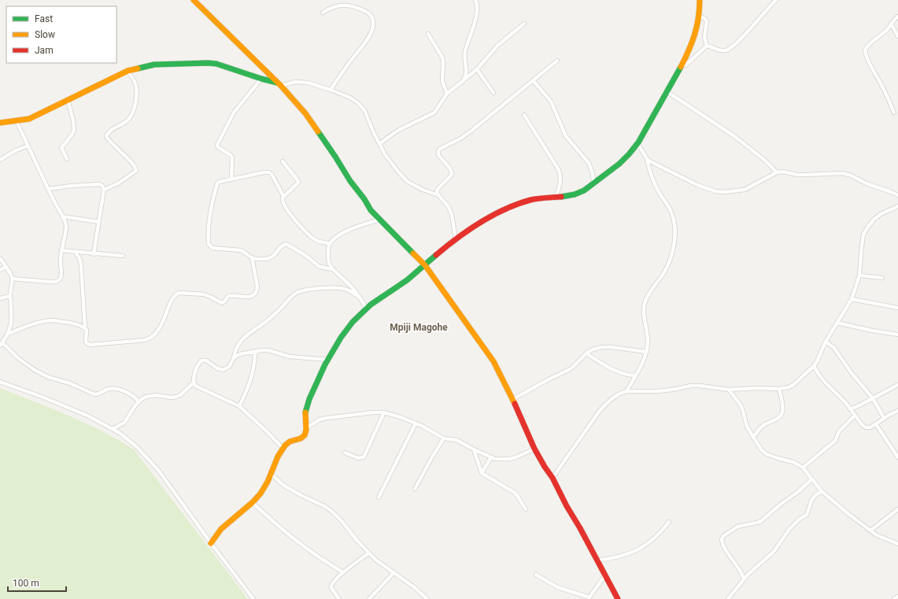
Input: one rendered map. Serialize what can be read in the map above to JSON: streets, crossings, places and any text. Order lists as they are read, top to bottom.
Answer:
{
  "districts": ["Mpiji Magohe"],
  "legend": ["Fast", "Slow", "Jam"],
  "scale_bar": "100 m"
}
